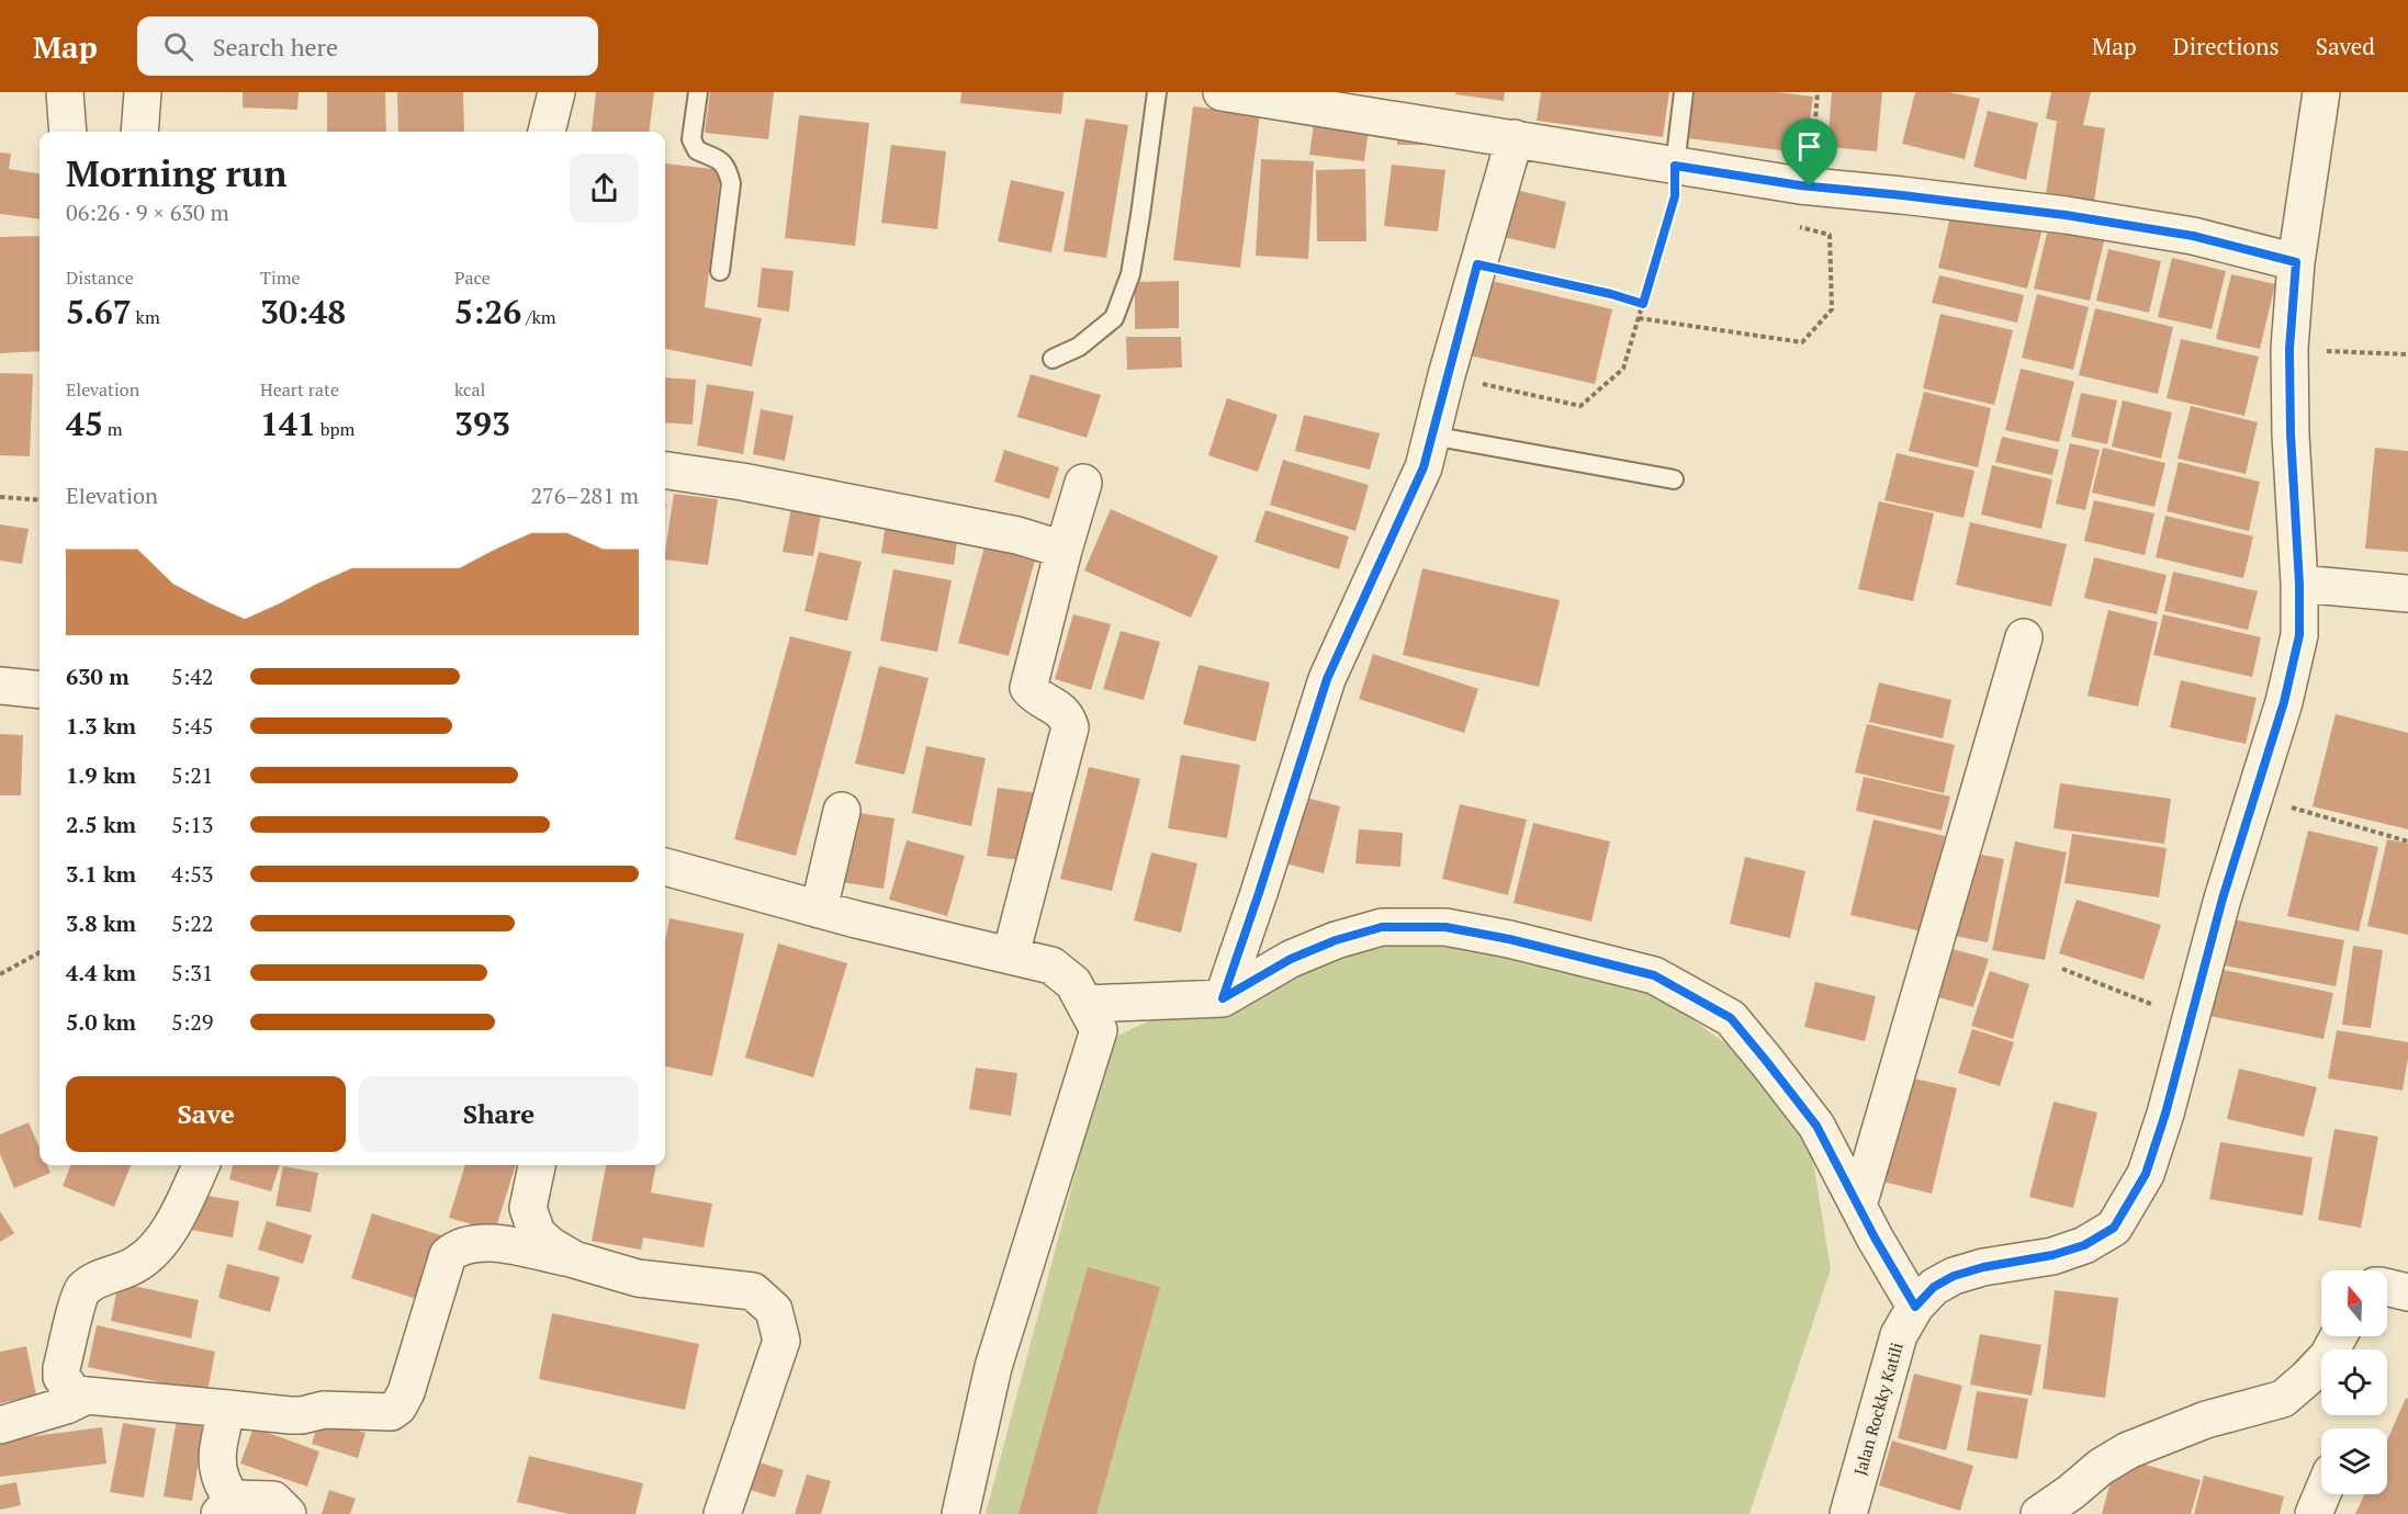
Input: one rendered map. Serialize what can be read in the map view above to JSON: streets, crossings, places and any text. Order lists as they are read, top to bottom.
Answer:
{
  "streets": {
    "street": ["Jalan Rockky Katili"]
  },
  "north": "top",
  "page": {
    "header": "Map",
    "search": "Search here",
    "nav": ["Map", "Directions", "Saved"],
    "heading": ["Morning run", "06:26 · 9 × 630 m"],
    "stats": [
      ["Distance", "5.67 km"],
      ["Time", "30:48"],
      ["Pace", "5:26 /km"],
      ["Elevation", "45 m"],
      ["Heart rate", "141 bpm"],
      ["kcal", "393"]
    ],
    "chart": ["Elevation", "276–281 m"],
    "list": [
      {
        "name": "630 m",
        "note": "5:42"
      },
      {
        "name": "1.3 km",
        "note": "5:45"
      },
      {
        "name": "1.9 km",
        "note": "5:21"
      },
      {
        "name": "2.5 km",
        "note": "5:13"
      },
      {
        "name": "3.1 km",
        "note": "4:53"
      },
      {
        "name": "3.8 km",
        "note": "5:22"
      },
      {
        "name": "4.4 km",
        "note": "5:31"
      },
      {
        "name": "5.0 km",
        "note": "5:29"
      }
    ],
    "buttons": ["Save", "Share"]
  }
}
